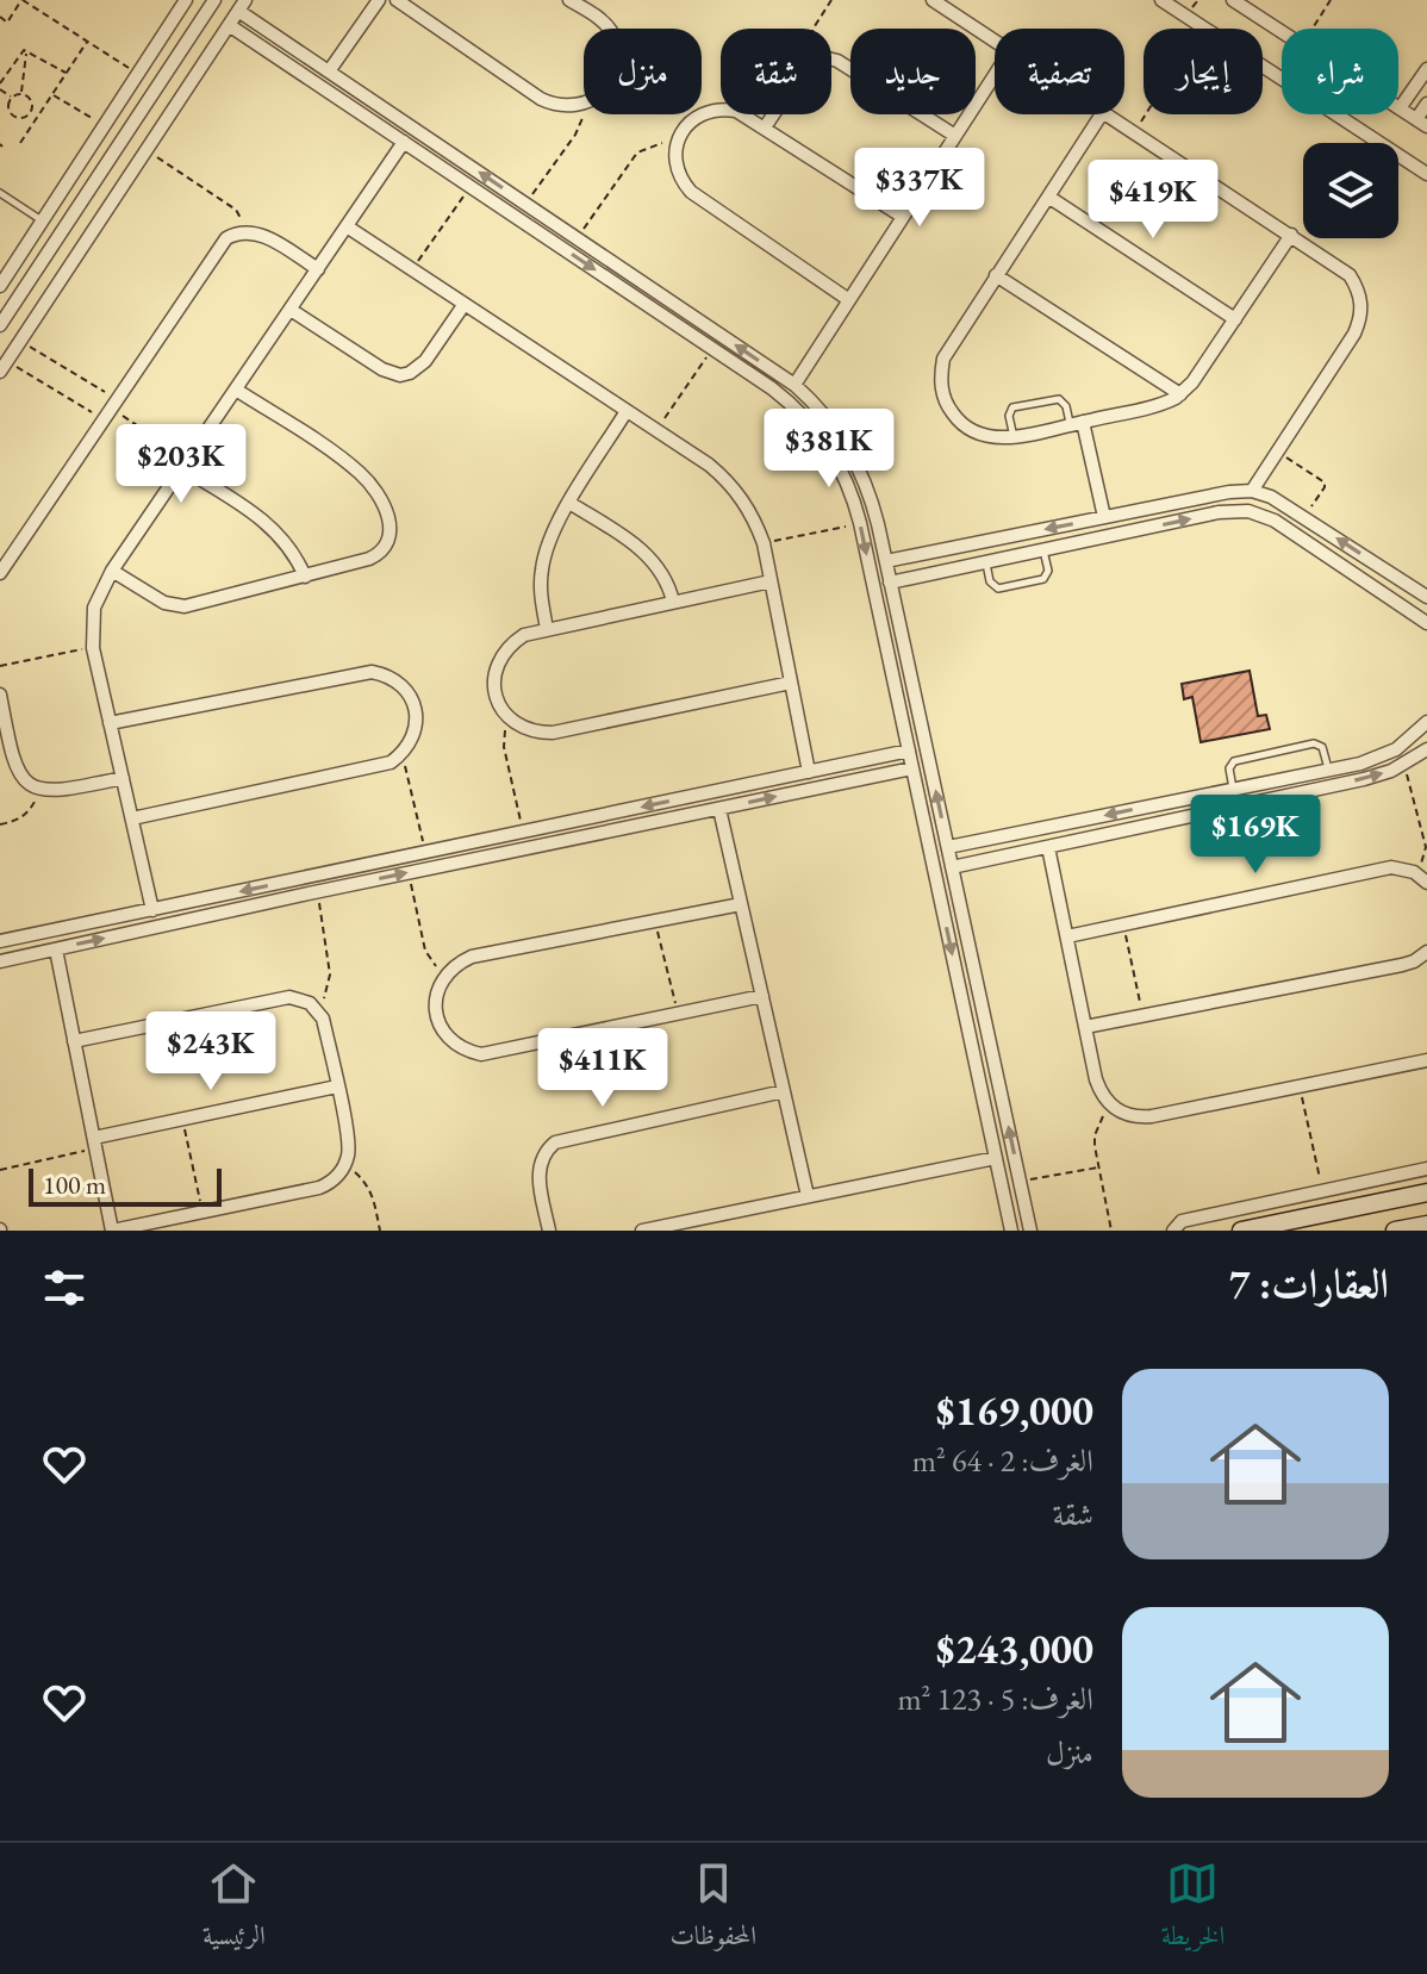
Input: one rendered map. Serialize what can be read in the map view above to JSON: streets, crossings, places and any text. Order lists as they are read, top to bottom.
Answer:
{
  "scale_bar": "100 m",
  "page": {
    "chip": [
      "شراء",
      "إيجار",
      "تصفية",
      "جديد",
      "شقة",
      "منزل"
    ],
    "price": [
      "$337K",
      "$419K",
      "$381K",
      "$203K",
      "$169K",
      "$243K",
      "$411K"
    ],
    "scale": "100 m",
    "heading": "العقارات: 7",
    "list": [
      {
        "name": "$169,000",
        "note": "الغرف: 2 · 64 m² · شقة"
      },
      {
        "name": "$243,000",
        "note": "الغرف: 5 · 123 m² · منزل"
      }
    ],
    "tabs": ["الخريطة", "المحفوظات", "الرئيسية"]
  }
}
